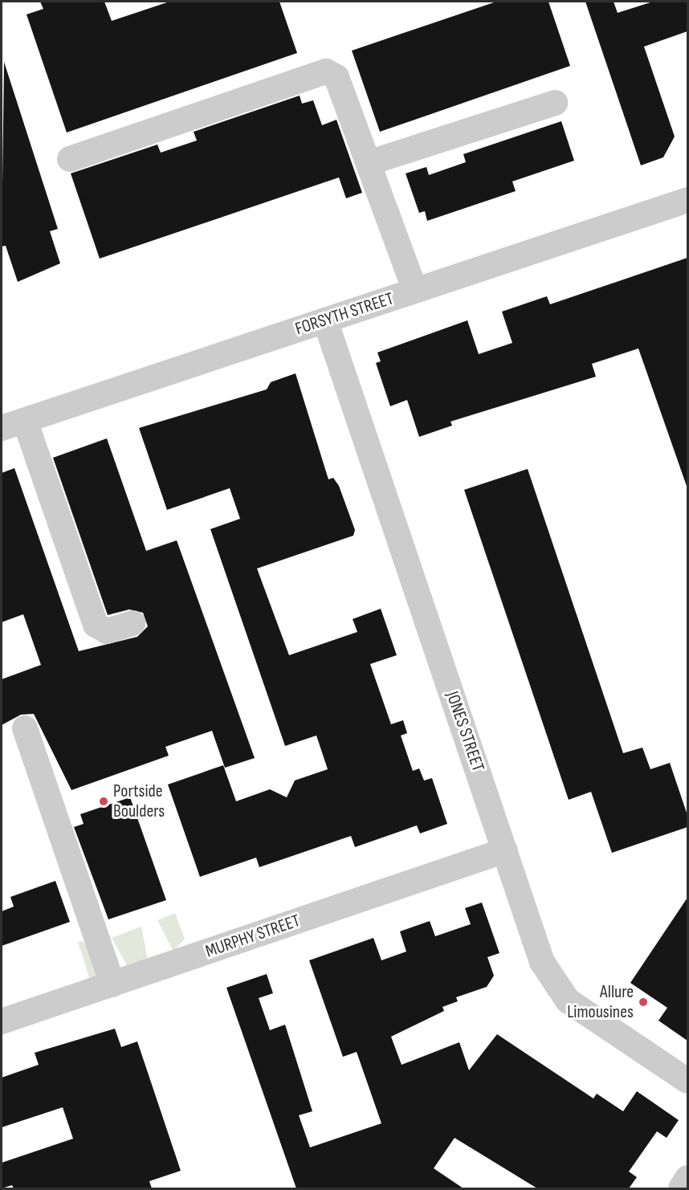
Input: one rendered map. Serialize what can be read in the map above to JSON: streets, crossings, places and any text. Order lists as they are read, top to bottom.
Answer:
{
  "streets": {
    "street": ["FORSYTH STREET", "JONES STREET", "MURPHY STREET"]
  },
  "crossings": [
    ["FORSYTH STREET", "JONES STREET"],
    ["JONES STREET", "MURPHY STREET"]
  ],
  "places": ["Portside Boulders", "Allure Limousines"]
}
